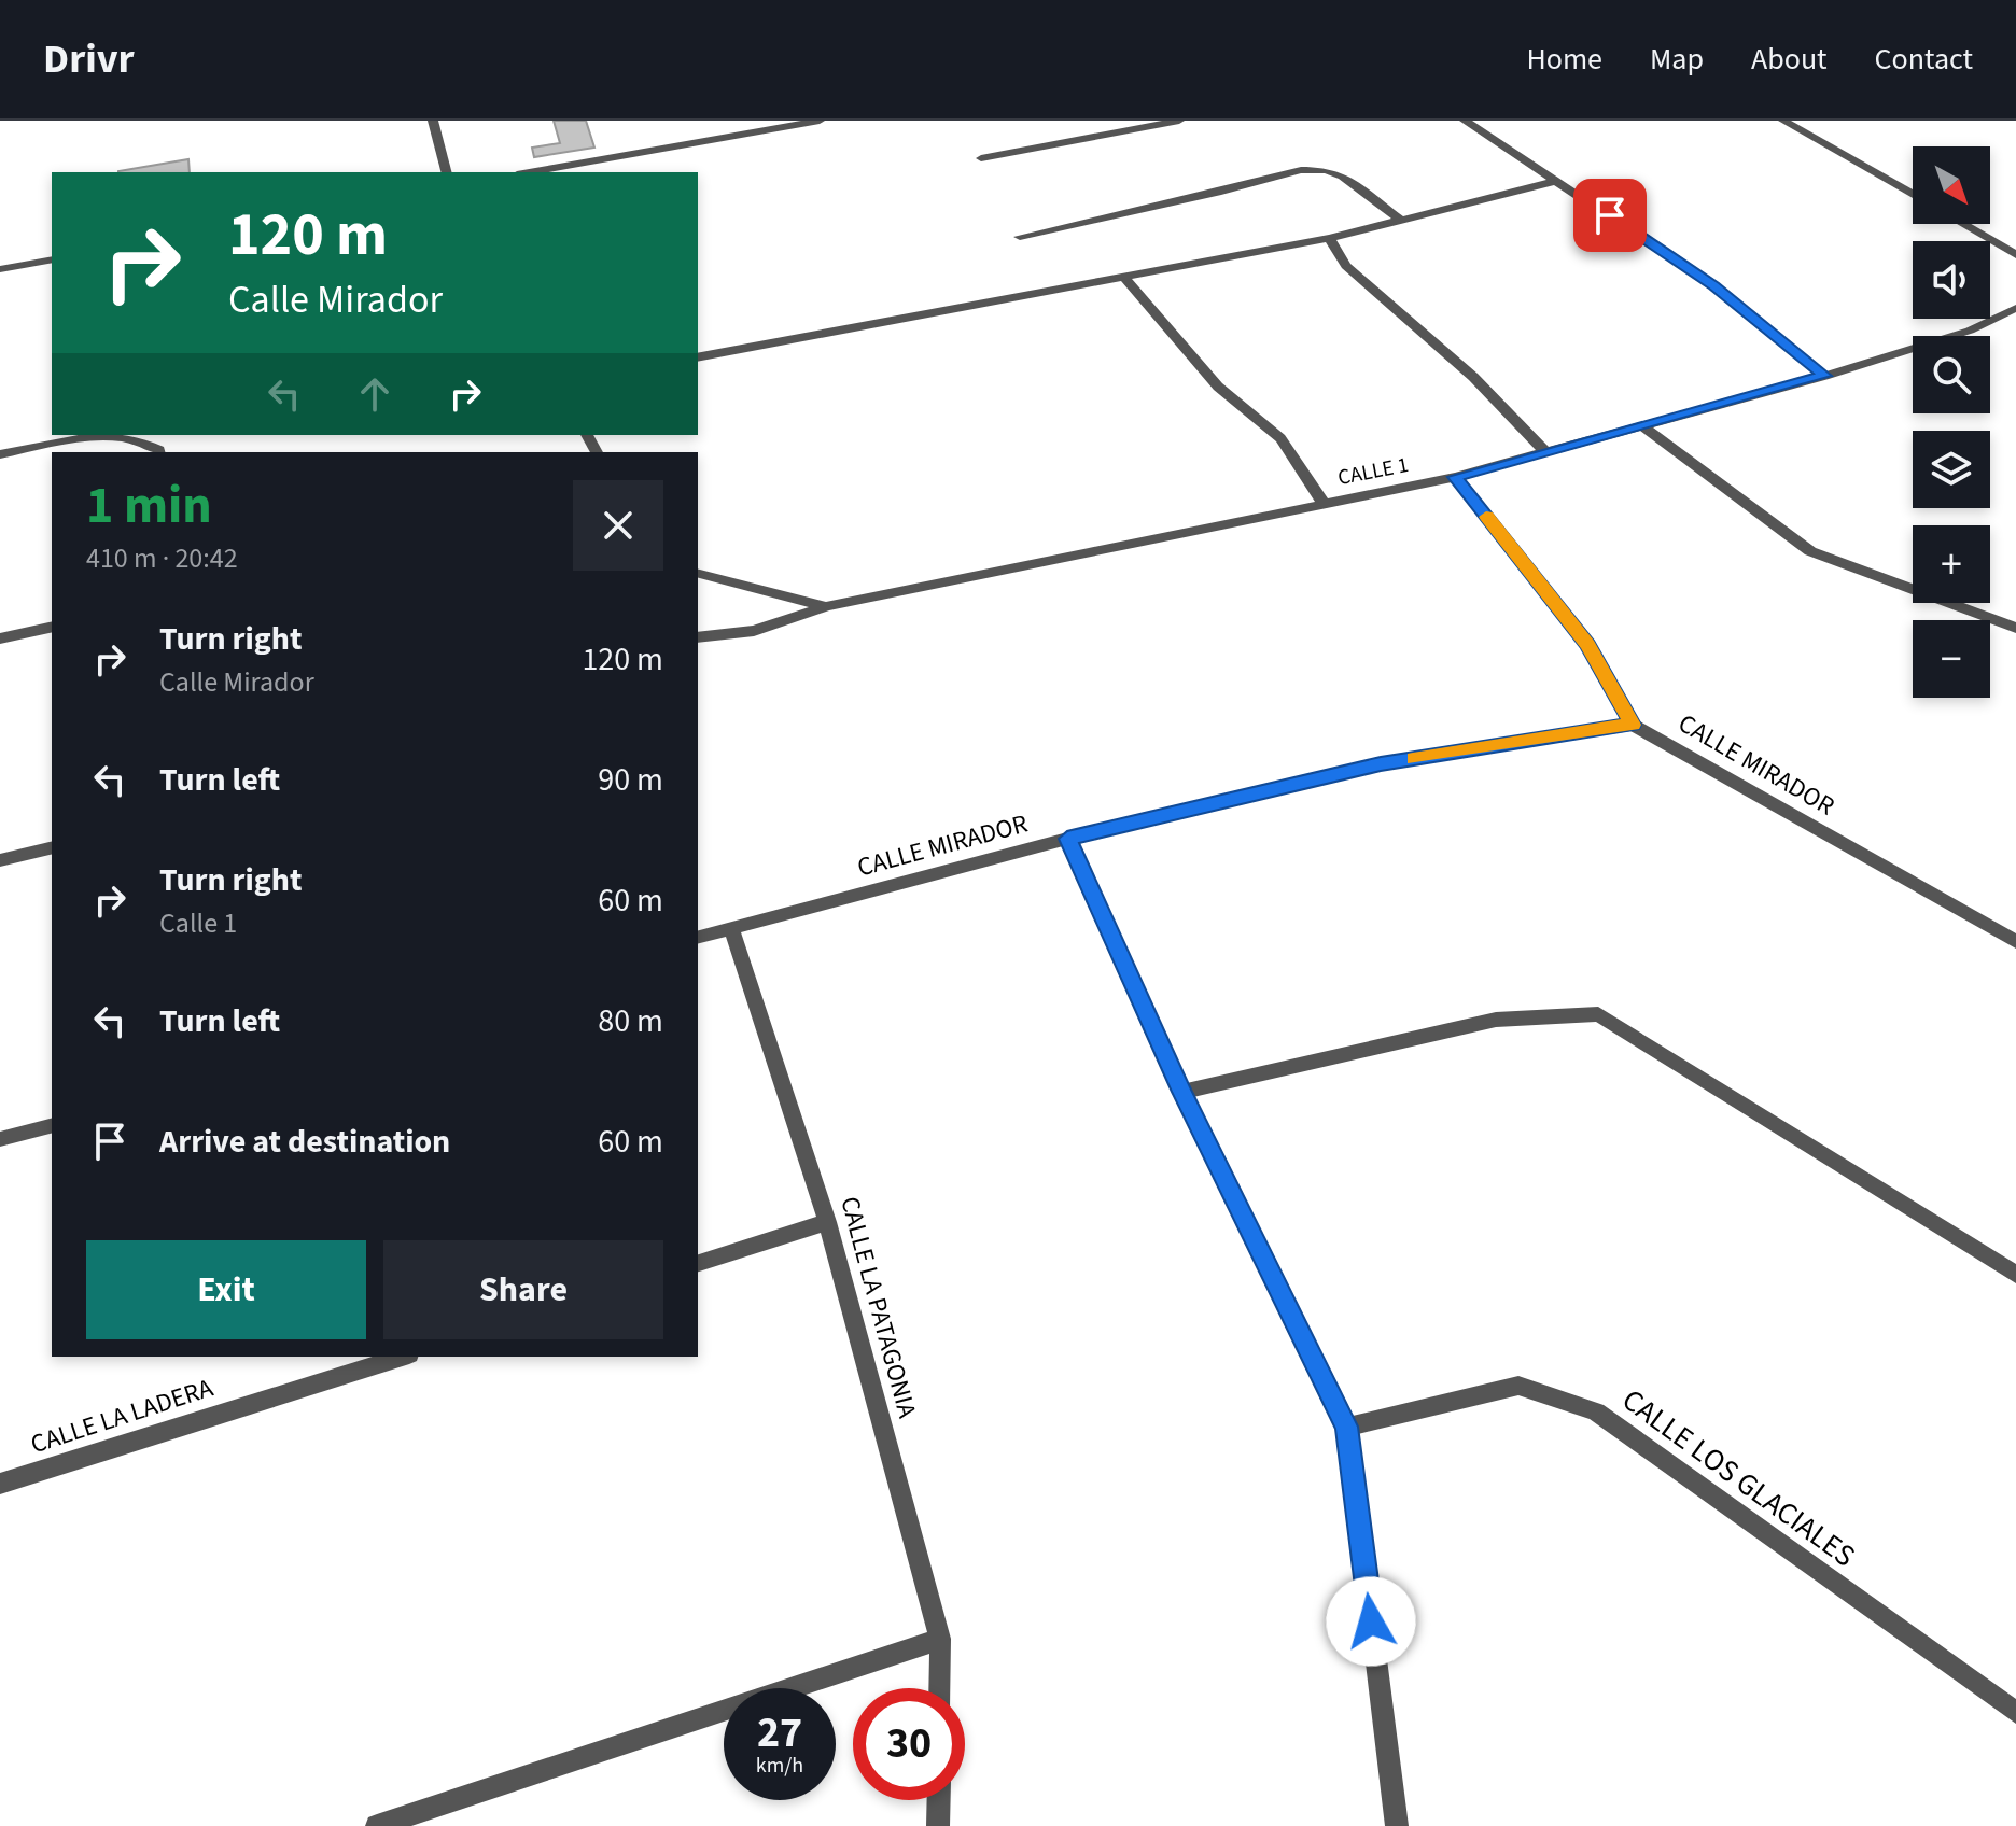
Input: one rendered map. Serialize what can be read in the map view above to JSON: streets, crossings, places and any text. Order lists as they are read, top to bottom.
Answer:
{
  "streets": {
    "street": [
      "CALLE 1",
      "CALLE MIRADOR",
      "CALLE LA PATAGONIA",
      "CALLE LA LADERA",
      "CALLE LOS GLACIALES"
    ]
  },
  "crossings": [
    ["CALLE MIRADOR", "CALLE LA PATAGONIA"]
  ],
  "north": "bottom right",
  "page": {
    "header": "Drivr",
    "nav": [
      "Home",
      "Map",
      "About",
      "Contact"
    ],
    "map_buttons": ["+", "−"],
    "turn": ["120 m", "Calle Mirador"],
    "heading": ["1 min", "410 m · 20:42"],
    "list": [
      {
        "name": "Turn right",
        "note": "Calle Mirador",
        "value": "120 m"
      },
      {
        "name": "Turn left",
        "value": "90 m"
      },
      {
        "name": "Turn right",
        "note": "Calle 1",
        "value": "60 m"
      },
      {
        "name": "Turn left",
        "value": "80 m"
      },
      {
        "name": "Arrive at destination",
        "value": "60 m"
      }
    ],
    "buttons": ["Exit", "Share"],
    "speed": "27 km/h",
    "limit": "30"
  }
}
